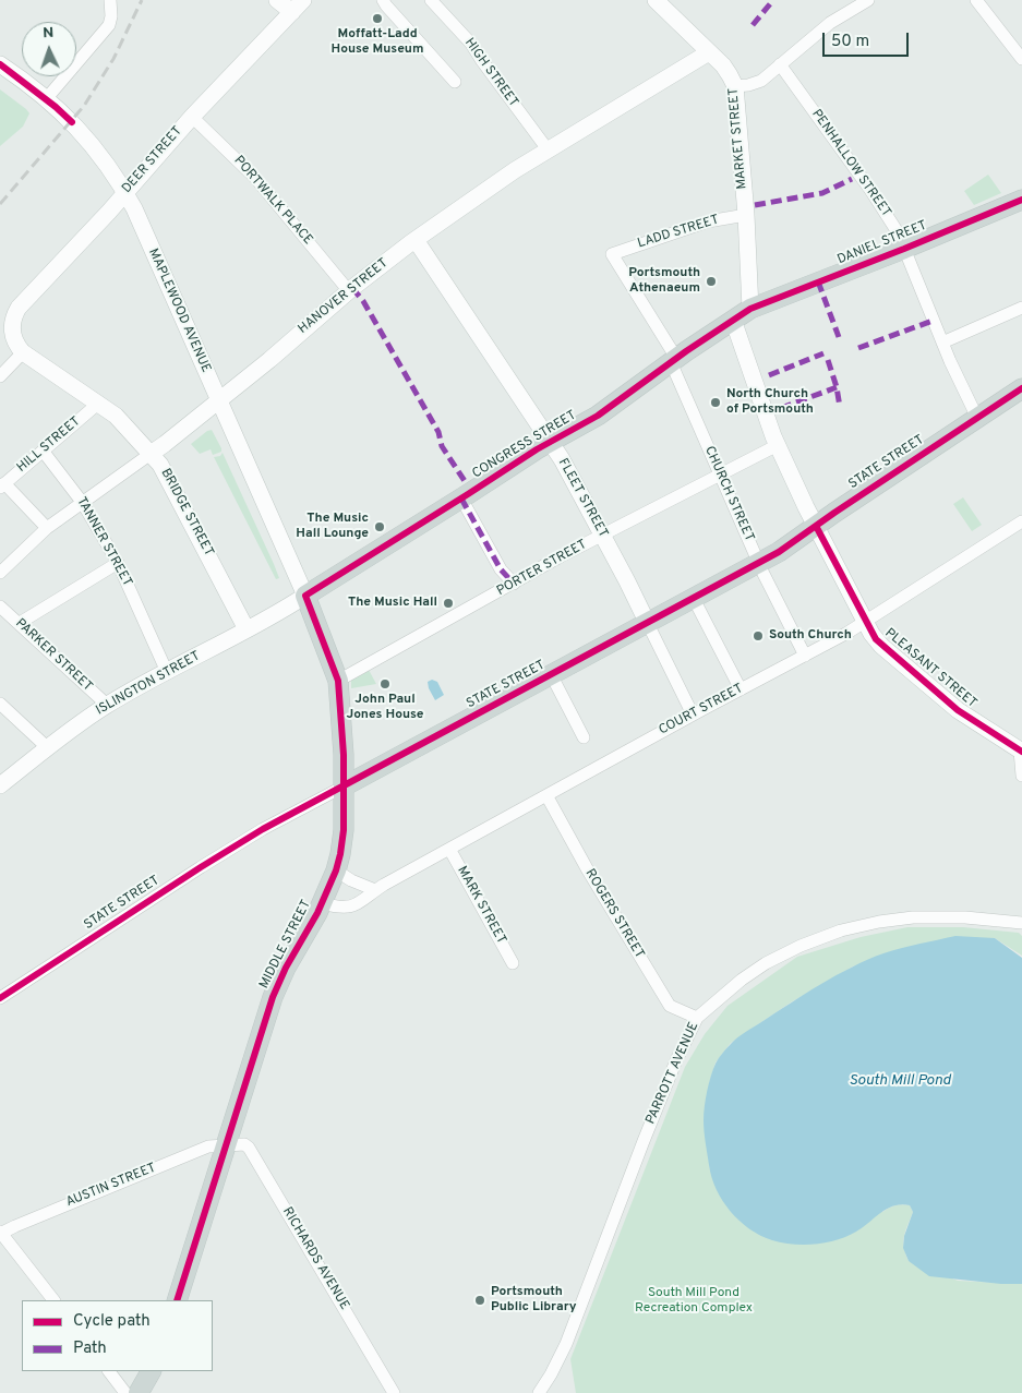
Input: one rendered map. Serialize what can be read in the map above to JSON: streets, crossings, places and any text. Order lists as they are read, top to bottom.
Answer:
{
  "streets": {
    "main road": [
      "DANIEL STREET",
      "CONGRESS STREET",
      "STATE STREET",
      "MIDDLE STREET"
    ],
    "street": [
      "HIGH STREET",
      "MARKET STREET",
      "DEER STREET",
      "PENHALLOW STREET",
      "PORTWALK PLACE",
      "LADD STREET",
      "HANOVER STREET",
      "MAPLEWOOD AVENUE",
      "HILL STREET",
      "CHURCH STREET",
      "FLEET STREET",
      "BRIDGE STREET",
      "TANNER STREET",
      "PORTER STREET",
      "PARKER STREET",
      "PLEASANT STREET",
      "ISLINGTON STREET",
      "COURT STREET",
      "MARK STREET",
      "ROGERS STREET",
      "PARROTT AVENUE",
      "AUSTIN STREET",
      "RICHARDS AVENUE"
    ]
  },
  "crossings": [
    ["HIGH STREET", "HANOVER STREET"],
    ["MARKET STREET", "LADD STREET"],
    ["MARKET STREET", "DANIEL STREET"],
    ["MARKET STREET", "HANOVER STREET"],
    ["MARKET STREET", "CONGRESS STREET"],
    ["DEER STREET", "PORTWALK PLACE"],
    ["DEER STREET", "MAPLEWOOD AVENUE"],
    ["DEER STREET", "BRIDGE STREET"],
    ["PENHALLOW STREET", "DANIEL STREET"],
    ["PENHALLOW STREET", "STATE STREET"],
    ["PORTWALK PLACE", "HANOVER STREET"],
    ["LADD STREET", "CONGRESS STREET"],
    ["LADD STREET", "CHURCH STREET"],
    ["DANIEL STREET", "CONGRESS STREET"],
    ["HANOVER STREET", "MAPLEWOOD AVENUE"],
    ["HANOVER STREET", "FLEET STREET"],
    ["HANOVER STREET", "BRIDGE STREET"],
    ["HANOVER STREET", "TANNER STREET"],
    ["MAPLEWOOD AVENUE", "CONGRESS STREET"],
    ["MAPLEWOOD AVENUE", "ISLINGTON STREET"],
    ["MAPLEWOOD AVENUE", "MIDDLE STREET"],
    ["HILL STREET", "BRIDGE STREET"],
    ["HILL STREET", "TANNER STREET"],
    ["CONGRESS STREET", "CHURCH STREET"],
    ["CONGRESS STREET", "FLEET STREET"],
    ["CONGRESS STREET", "PLEASANT STREET"],
    ["CONGRESS STREET", "ISLINGTON STREET"],
    ["CONGRESS STREET", "MIDDLE STREET"],
    ["STATE STREET", "CHURCH STREET"],
    ["STATE STREET", "FLEET STREET"],
    ["STATE STREET", "PLEASANT STREET"],
    ["STATE STREET", "MIDDLE STREET"],
    ["CHURCH STREET", "PORTER STREET"],
    ["CHURCH STREET", "COURT STREET"],
    ["FLEET STREET", "PORTER STREET"],
    ["FLEET STREET", "COURT STREET"],
    ["BRIDGE STREET", "ISLINGTON STREET"],
    ["TANNER STREET", "ISLINGTON STREET"],
    ["PORTER STREET", "PLEASANT STREET"],
    ["PORTER STREET", "MIDDLE STREET"],
    ["PARKER STREET", "ISLINGTON STREET"],
    ["PLEASANT STREET", "COURT STREET"],
    ["ISLINGTON STREET", "MIDDLE STREET"],
    ["COURT STREET", "MARK STREET"],
    ["COURT STREET", "ROGERS STREET"],
    ["COURT STREET", "MIDDLE STREET"],
    ["ROGERS STREET", "PARROTT AVENUE"],
    ["MIDDLE STREET", "AUSTIN STREET"],
    ["MIDDLE STREET", "RICHARDS AVENUE"],
    ["AUSTIN STREET", "RICHARDS AVENUE"]
  ],
  "water": ["South Mill Pond"],
  "parks": ["South Mill Pond Recreation Complex"],
  "places": [
    "Moffatt-Ladd House Museum",
    "Portsmouth Athenaeum",
    "North Church of Portsmouth",
    "The Music Hall Lounge",
    "The Music Hall",
    "South Church",
    "John Paul Jones House",
    "Portsmouth Public Library"
  ],
  "legend": ["Cycle path", "Path"],
  "scale_bar": "50 m",
  "north": "top"
}
